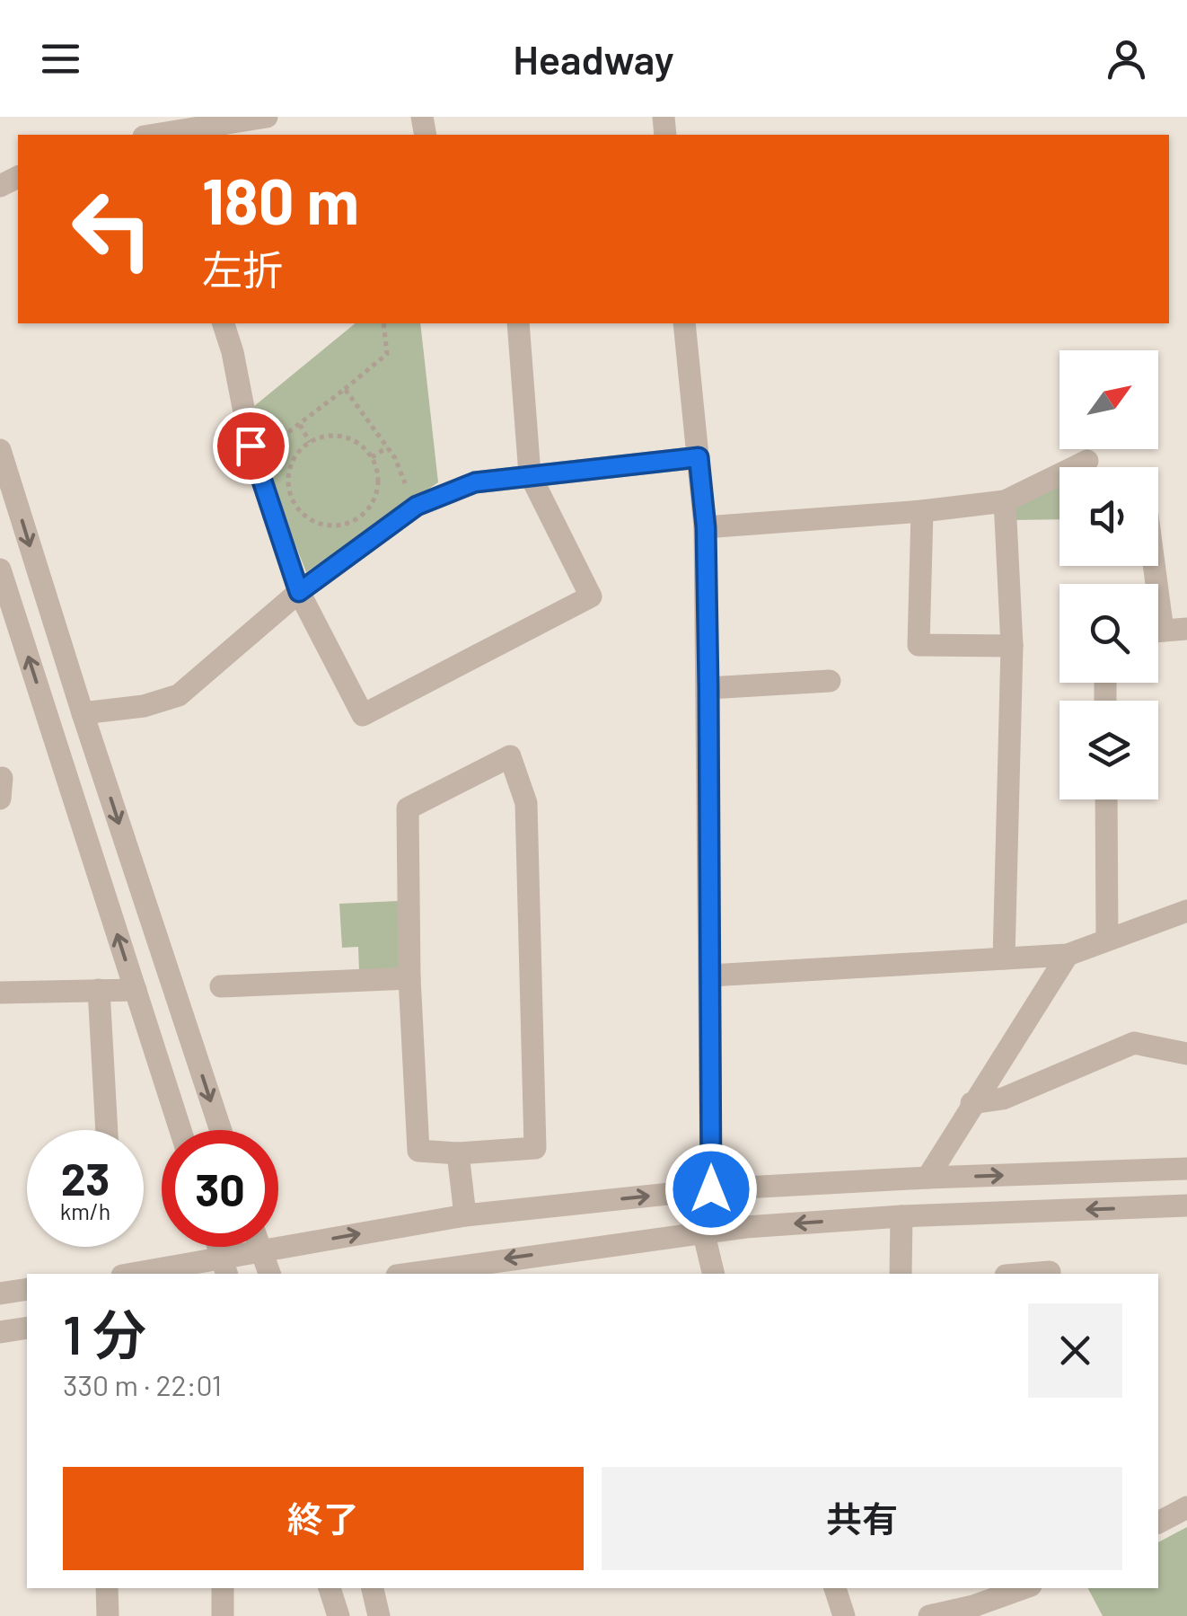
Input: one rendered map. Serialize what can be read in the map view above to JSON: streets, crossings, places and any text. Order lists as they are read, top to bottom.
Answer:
{
  "north": "top right",
  "page": {
    "header": "Headway",
    "turn": ["180 m", "左折"],
    "speed": "23 km/h",
    "limit": "30",
    "heading": ["1 分", "330 m · 22:01"],
    "buttons": ["終了", "共有"]
  }
}
